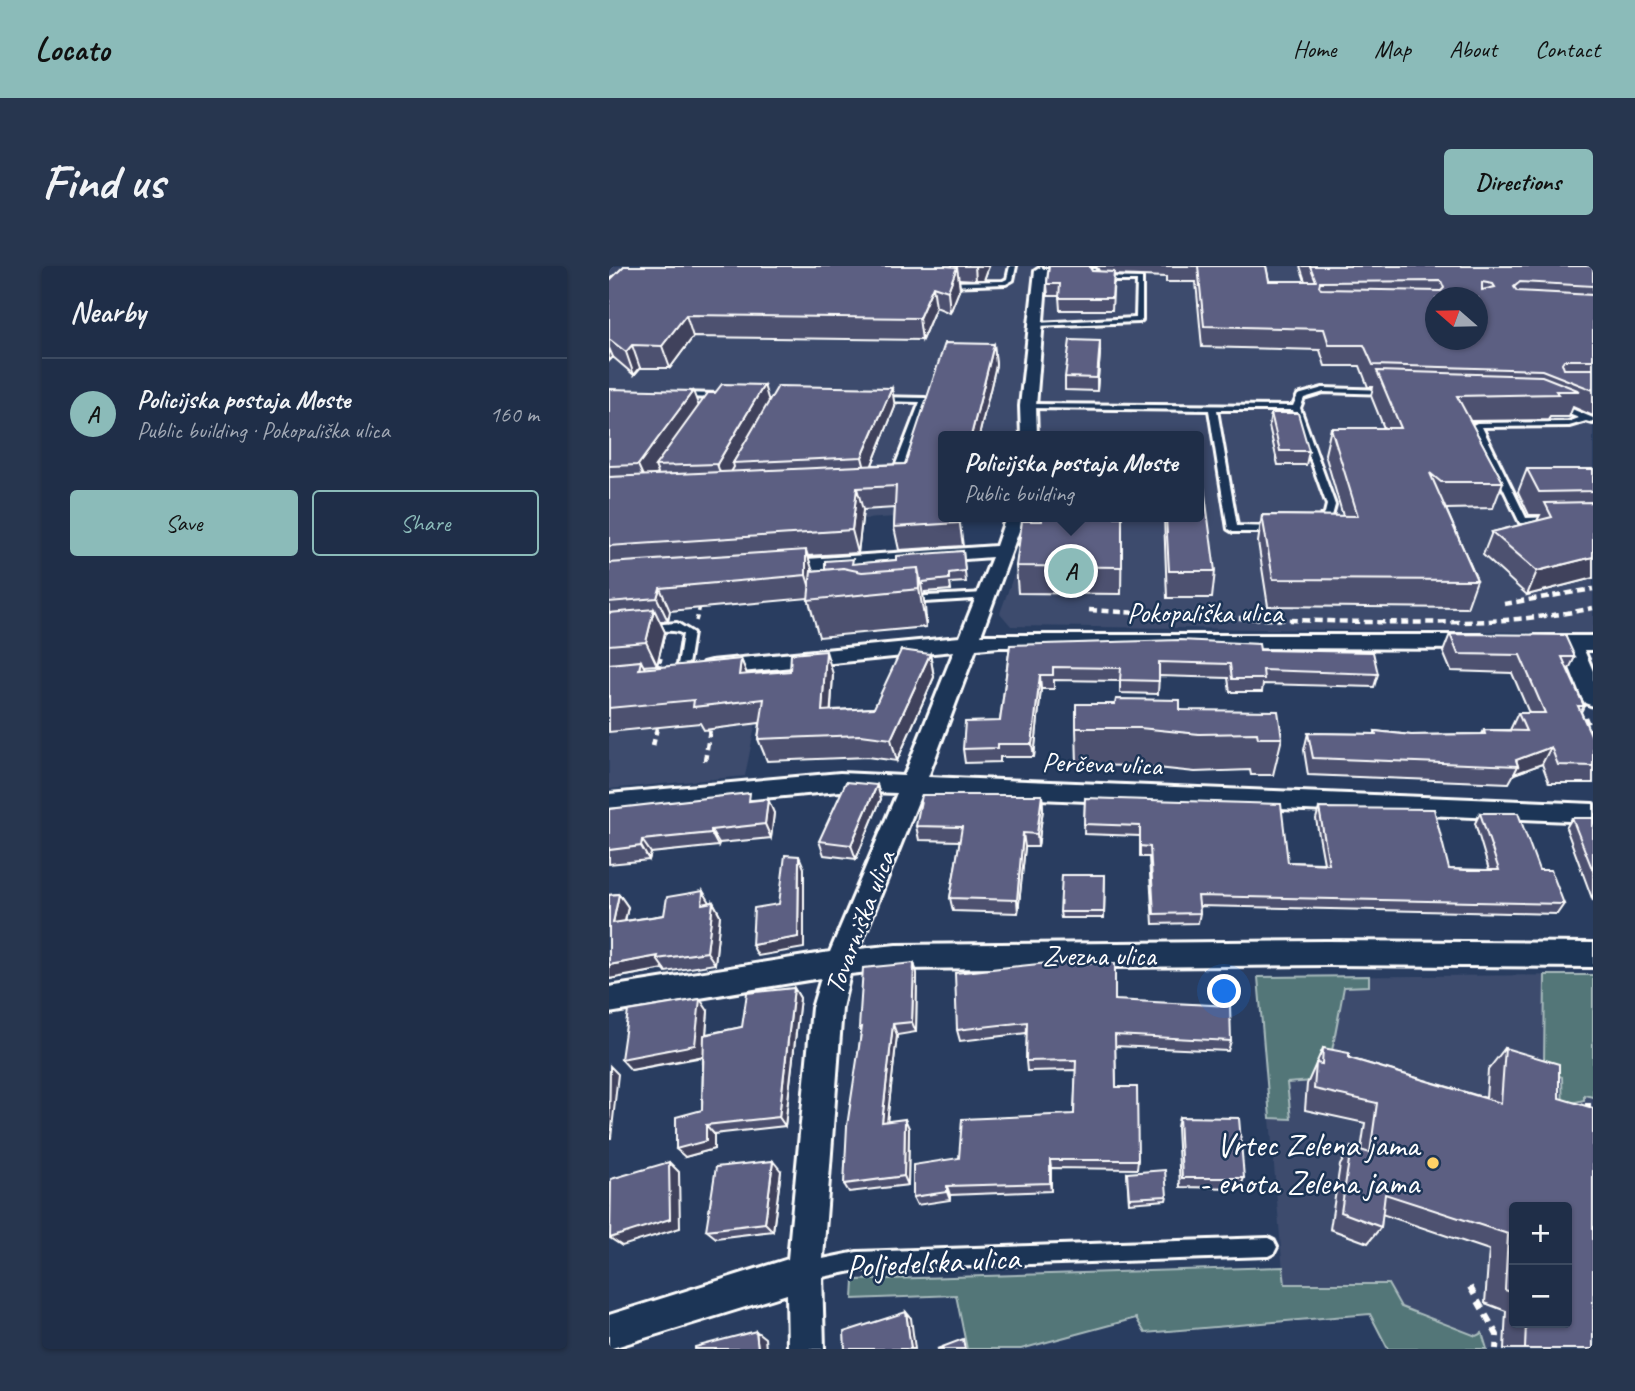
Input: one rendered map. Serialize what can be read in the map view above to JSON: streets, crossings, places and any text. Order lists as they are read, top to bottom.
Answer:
{
  "streets": {
    "street": [
      "Pokopališka ulica",
      "Perčeva ulica",
      "Tovarniška ulica",
      "Zvezna ulica",
      "Poljedelska ulica"
    ]
  },
  "crossings": [
    ["Pokopališka ulica", "Tovarniška ulica"],
    ["Perčeva ulica", "Tovarniška ulica"],
    ["Tovarniška ulica", "Zvezna ulica"],
    ["Tovarniška ulica", "Poljedelska ulica"]
  ],
  "places": ["Vrtec Zelena jama - enota Zelena jama"],
  "north": "left",
  "page": {
    "header": "Locato",
    "nav": [
      "Home",
      "Map",
      "About",
      "Contact"
    ],
    "buttons": [
      "Directions",
      ["Save", "Share"]
    ],
    "title": "Find us",
    "heading": "Nearby",
    "list": [
      {
        "mark": "A",
        "name": "Policijska postaja Moste",
        "note": "Public building · Pokopališka ulica",
        "value": "160 m"
      }
    ],
    "popup": ["Policijska postaja Moste", "Public building"],
    "pins": "A",
    "map_buttons": ["+", "−"]
  }
}
